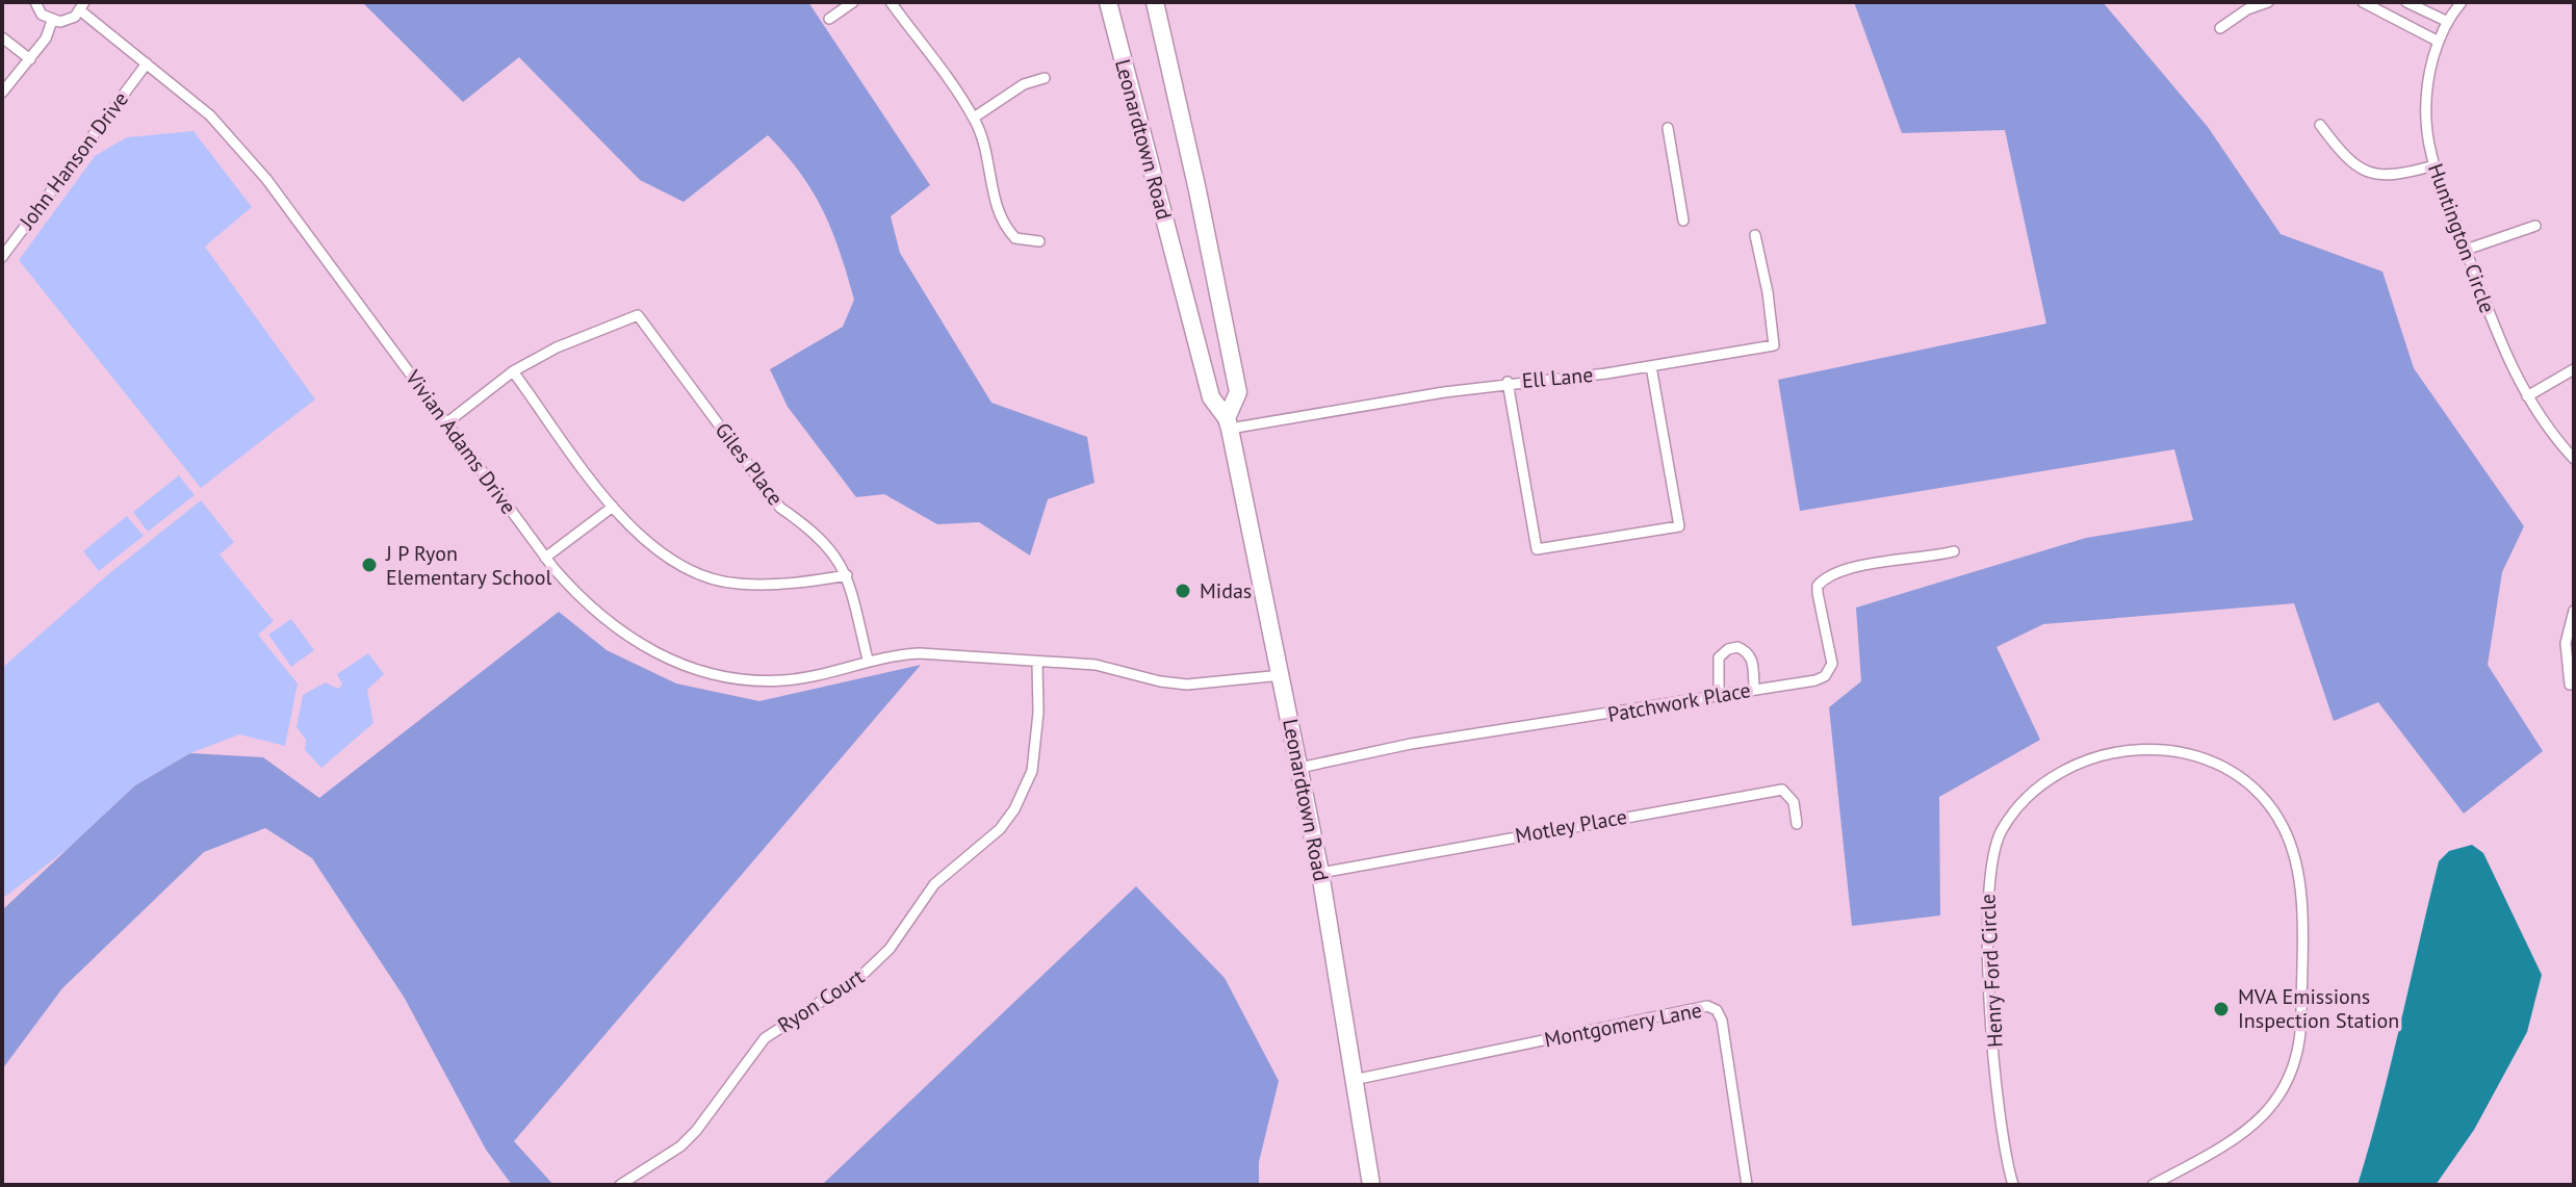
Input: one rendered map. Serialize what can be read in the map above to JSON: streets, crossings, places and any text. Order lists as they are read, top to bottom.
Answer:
{
  "streets": {
    "highway": ["Leonardtown Road"],
    "street": [
      "John Hanson Drive",
      "Huntington Circle",
      "Ell Lane",
      "Vivian Adams Drive",
      "Giles Place",
      "Patchwork Place",
      "Motley Place",
      "Henry Ford Circle",
      "Ryon Court",
      "Montgomery Lane"
    ]
  },
  "crossings": [
    ["Leonardtown Road", "Ell Lane"],
    ["Leonardtown Road", "Vivian Adams Drive"],
    ["Leonardtown Road", "Patchwork Place"],
    ["Leonardtown Road", "Motley Place"],
    ["Leonardtown Road", "Montgomery Lane"],
    ["John Hanson Drive", "Vivian Adams Drive"],
    ["Vivian Adams Drive", "Giles Place"],
    ["Vivian Adams Drive", "Ryon Court"]
  ],
  "places": ["J P Ryon Elementary School", "Midas", "MVA Emissions Inspection Station"]
}
